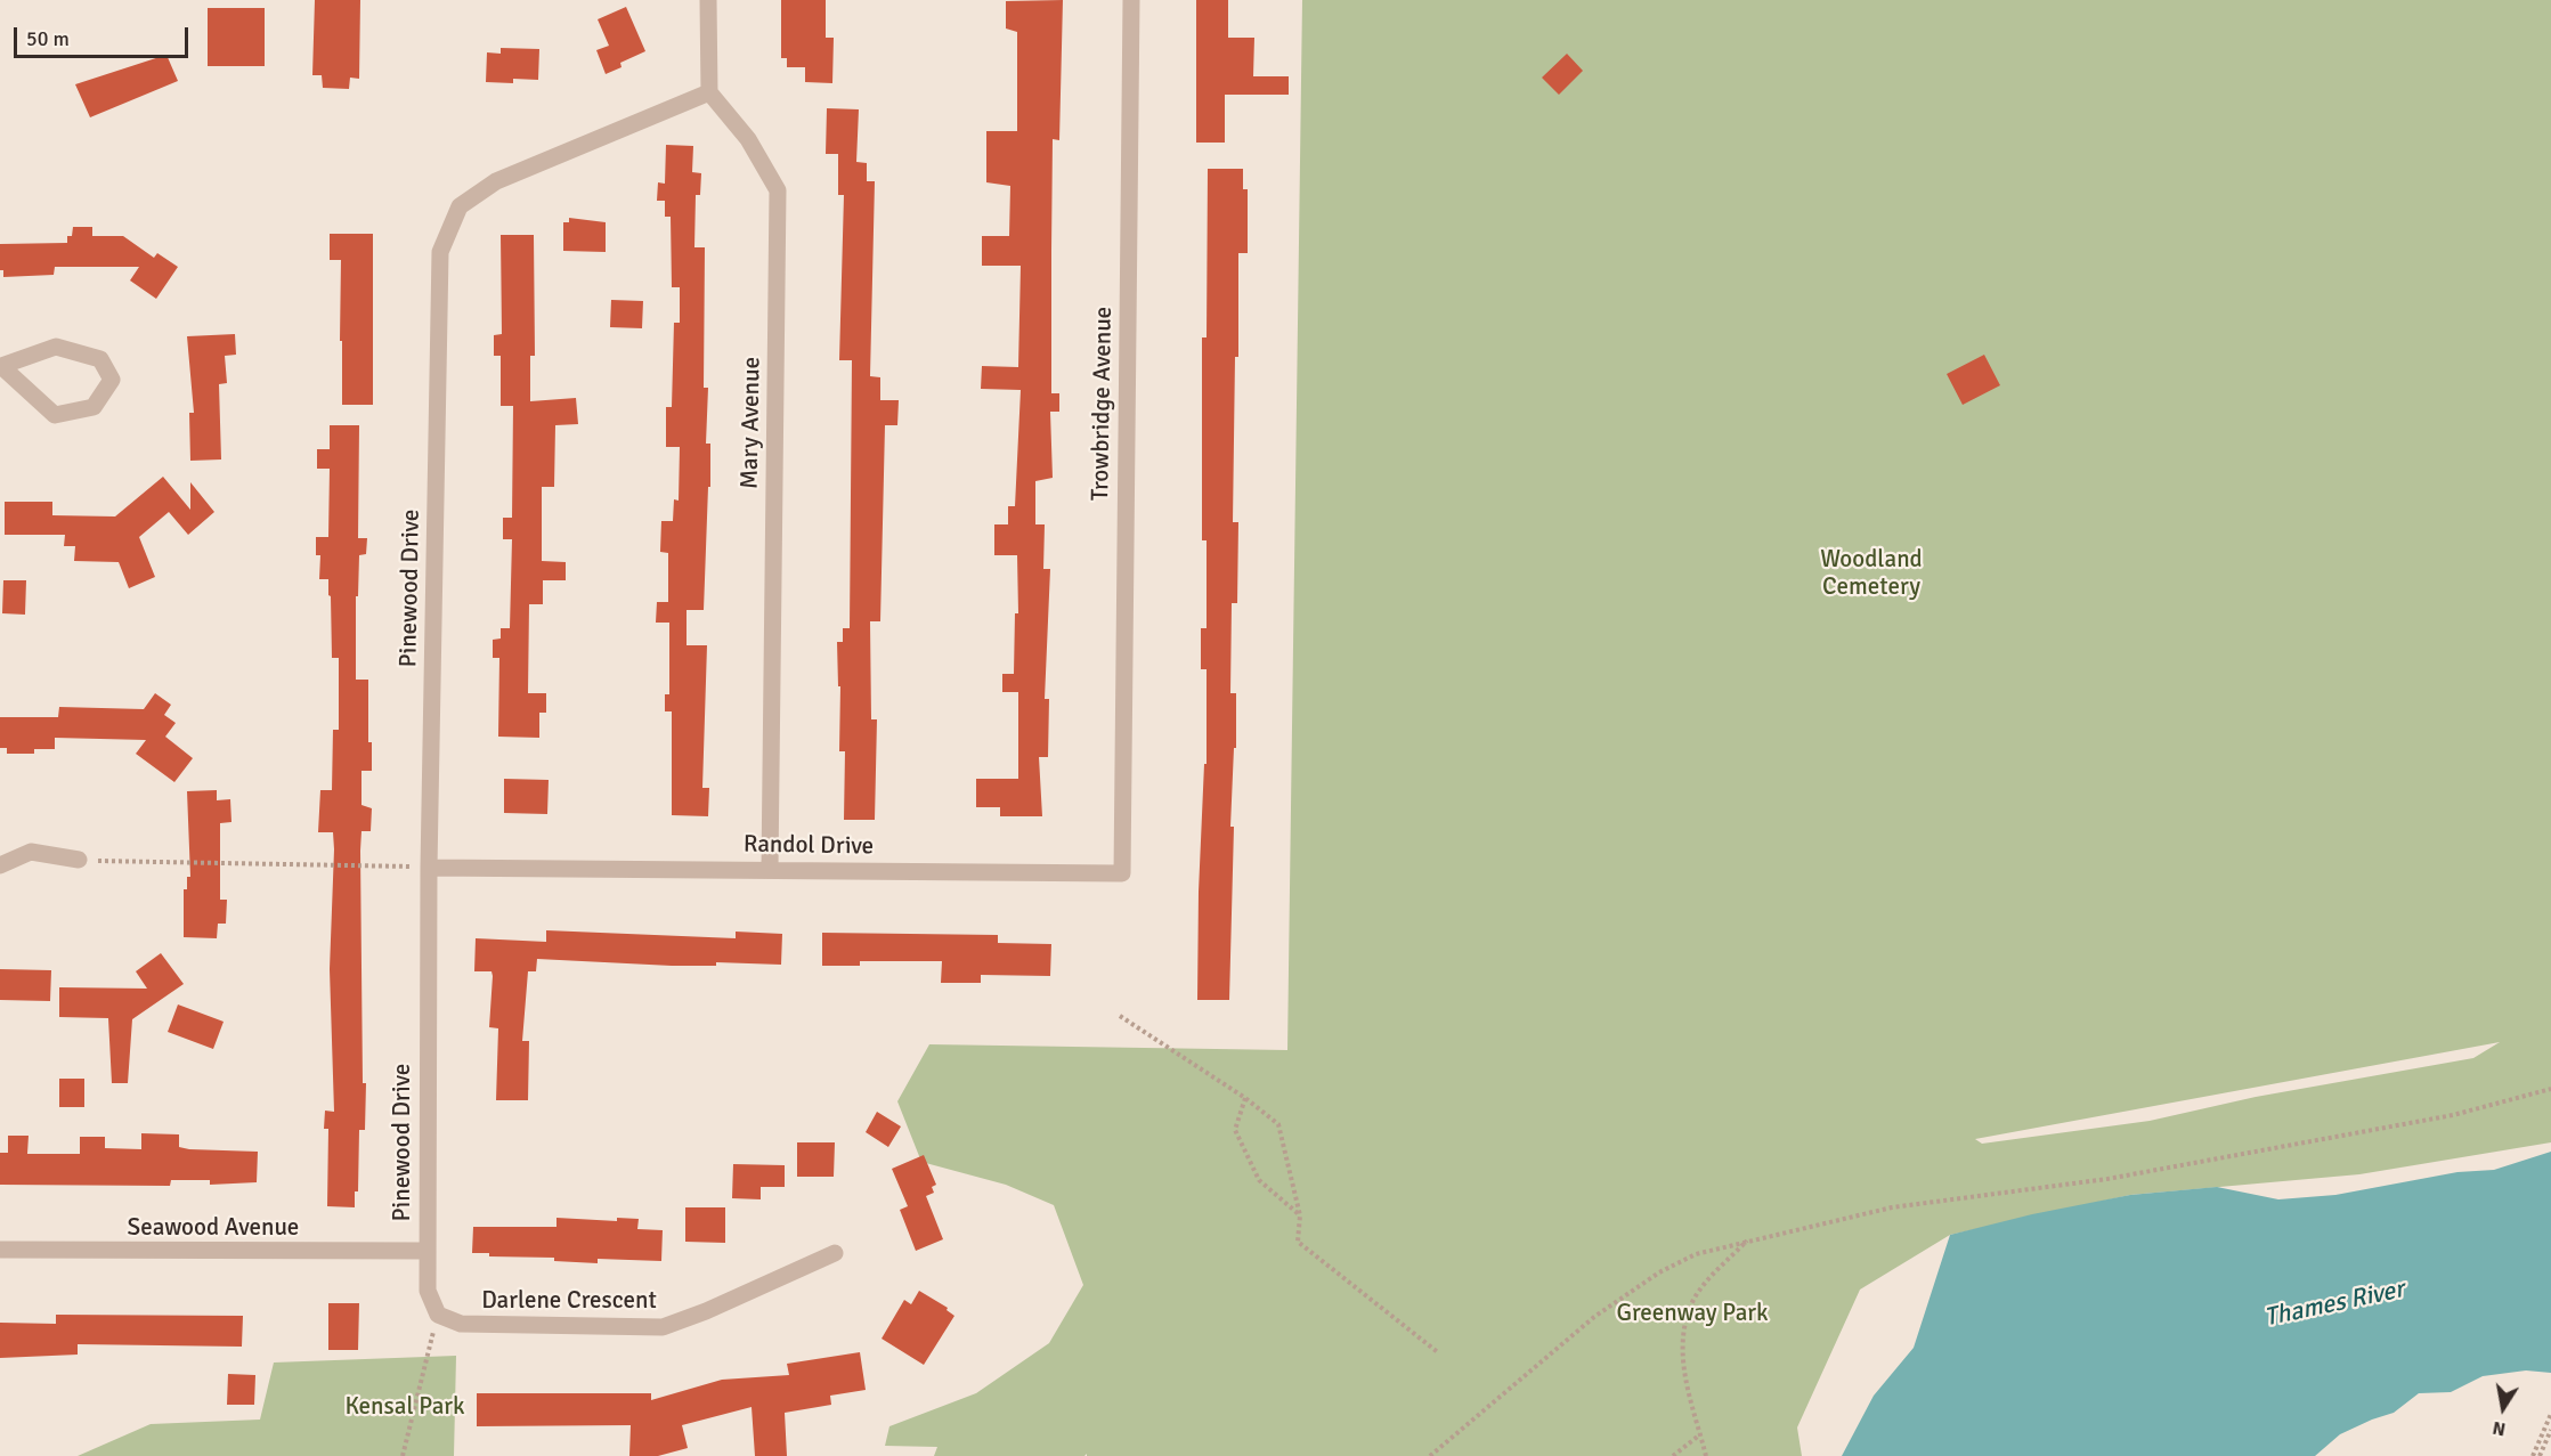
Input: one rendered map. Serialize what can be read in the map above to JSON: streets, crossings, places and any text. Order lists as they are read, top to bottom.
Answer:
{
  "streets": {
    "street": [
      "Trowbridge Avenue",
      "Mary Avenue",
      "Pinewood Drive",
      "Randol Drive",
      "Seawood Avenue",
      "Darlene Crescent"
    ]
  },
  "crossings": [
    ["Trowbridge Avenue", "Randol Drive"],
    ["Mary Avenue", "Pinewood Drive"],
    ["Mary Avenue", "Randol Drive"],
    ["Pinewood Drive", "Randol Drive"],
    ["Pinewood Drive", "Seawood Avenue"]
  ],
  "water": ["Thames River"],
  "parks": ["Woodland Cemetery", "Greenway Park", "Kensal Park"],
  "scale_bar": "50 m",
  "north": "bottom"
}
